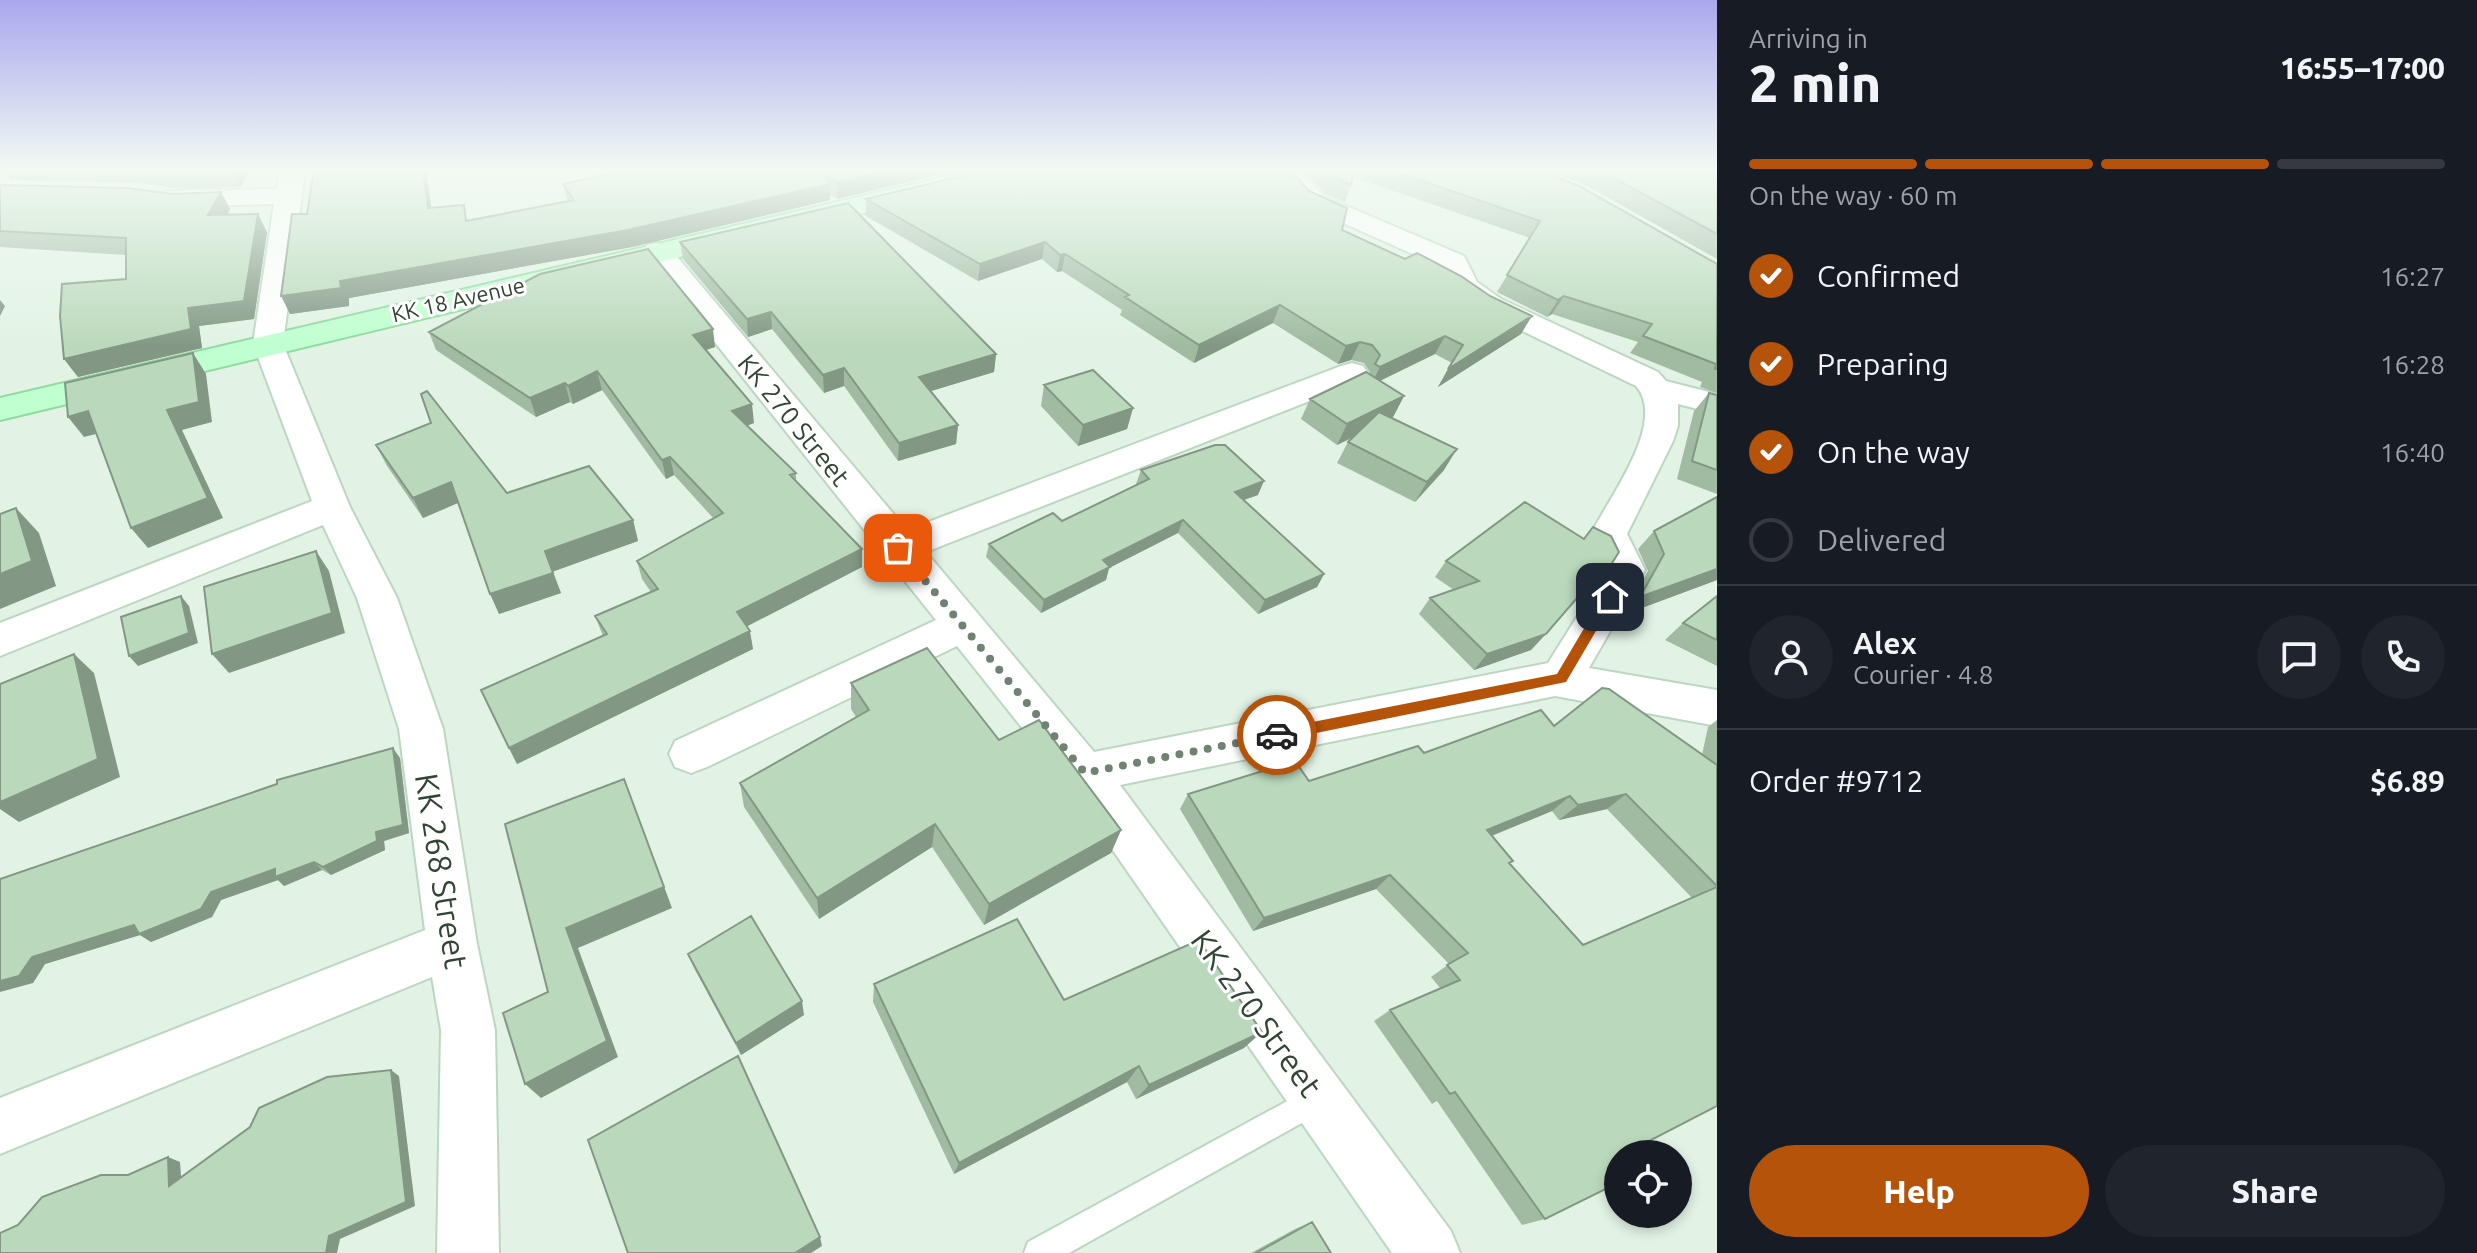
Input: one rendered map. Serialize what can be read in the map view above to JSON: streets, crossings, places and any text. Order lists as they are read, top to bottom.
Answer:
{
  "streets": {
    "main road": ["KK 18 Avenue"],
    "street": ["KK 270 Street", "KK 268 Street"]
  },
  "crossings": [
    ["KK 18 Avenue", "KK 270 Street"],
    ["KK 18 Avenue", "KK 268 Street"]
  ],
  "page": {
    "heading": ["2 min", "Arriving in", "16:55–17:00"],
    "panel": [
      "Alex",
      "Courier · 4.8",
      "Order #9712",
      "$6.89"
    ],
    "bar": "On the way · 60 m",
    "list": [
      ["Confirmed", "16:27"],
      ["Preparing", "16:28"],
      ["On the way", "16:40"],
      "Delivered"
    ],
    "buttons": ["Help", "Share"]
  }
}
